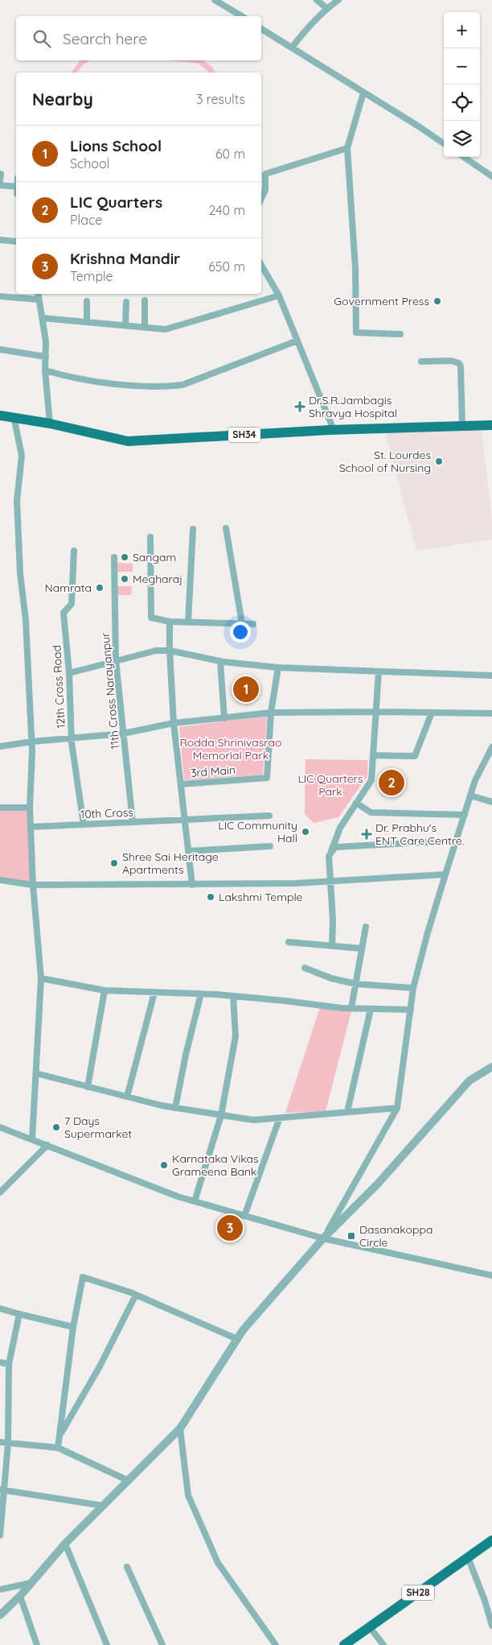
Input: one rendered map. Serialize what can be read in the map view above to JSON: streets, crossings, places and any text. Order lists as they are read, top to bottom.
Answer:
{
  "streets": {
    "main road": ["SH34", "SH28"],
    "street": [
      "12th Cross Road",
      "11th Cross Narayanpur",
      "3rd Main",
      "10th Cross"
    ]
  },
  "crossings": [
    ["12th Cross Road", "10th Cross"],
    ["11th Cross Narayanpur", "10th Cross"]
  ],
  "parks": ["Rodda Shrinivasrao Memorial Park", "LIC Quarters Park"],
  "places": {
    "other": [
      "Government Press",
      "St. Lourdes School of Nursing",
      "Sangam",
      "Megharaj",
      "Namrata",
      "LIC Community Hall",
      "Shree Sai Heritage Apartments",
      "Lakshmi Temple",
      "7 Days Supermarket",
      "Karnataka Vikas Grameena Bank"
    ],
    "health": ["Dr.S.R.Jambagis Shravya Hospital", "Dr. Prabhu's ENT Care Centre."],
    "transit": ["Dasanakoppa Circle"]
  },
  "page": {
    "map_buttons": ["+", "−"],
    "search": "Search here",
    "heading": ["Nearby", "3 results"],
    "list": [
      {
        "mark": "1",
        "name": "Lions School",
        "note": "School",
        "value": "60 m"
      },
      {
        "mark": "2",
        "name": "LIC Quarters",
        "note": "Place",
        "value": "240 m"
      },
      {
        "mark": "3",
        "name": "Krishna Mandir",
        "note": "Temple",
        "value": "650 m"
      }
    ],
    "pins": ["1", "2", "3"]
  }
}
